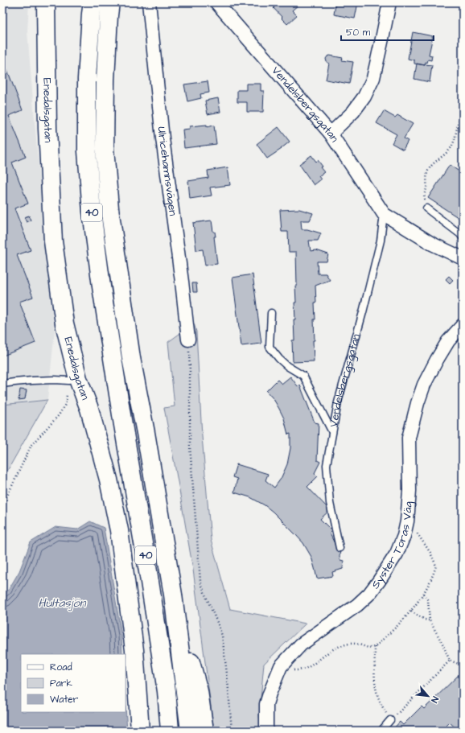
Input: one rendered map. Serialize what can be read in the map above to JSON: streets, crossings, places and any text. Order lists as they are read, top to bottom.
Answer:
{
  "streets": {
    "main road": ["Enedalsgatan", "40"],
    "street": ["Vendelsbergsgatan", "Ulricehamnsvägen", "Syster Toras Väg"]
  },
  "water": ["Hultasjön"],
  "legend": ["Road", "Park", "Water"],
  "scale_bar": "50 m",
  "north": "bottom right"
}
